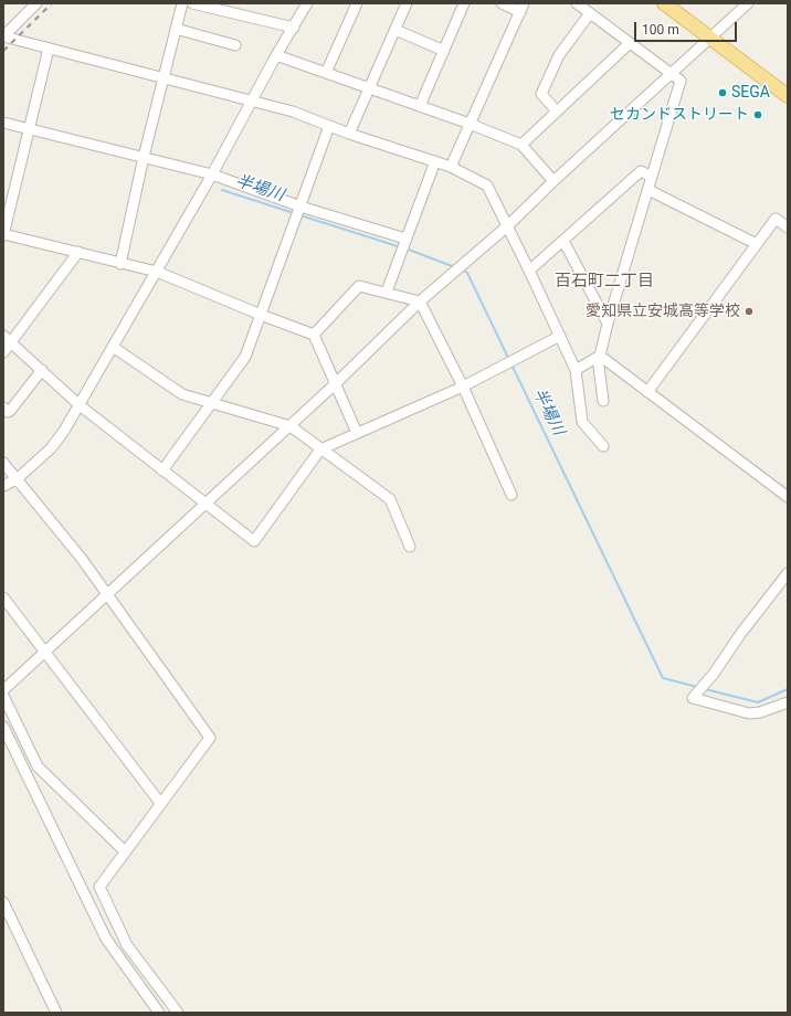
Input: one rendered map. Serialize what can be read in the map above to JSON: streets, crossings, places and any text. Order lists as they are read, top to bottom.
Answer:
{
  "districts": ["百石町二丁目"],
  "water": ["半場川"],
  "places": ["SEGA", "セカンドストリート", "愛知県立安城高等学校"],
  "scale_bar": "100 m"
}
